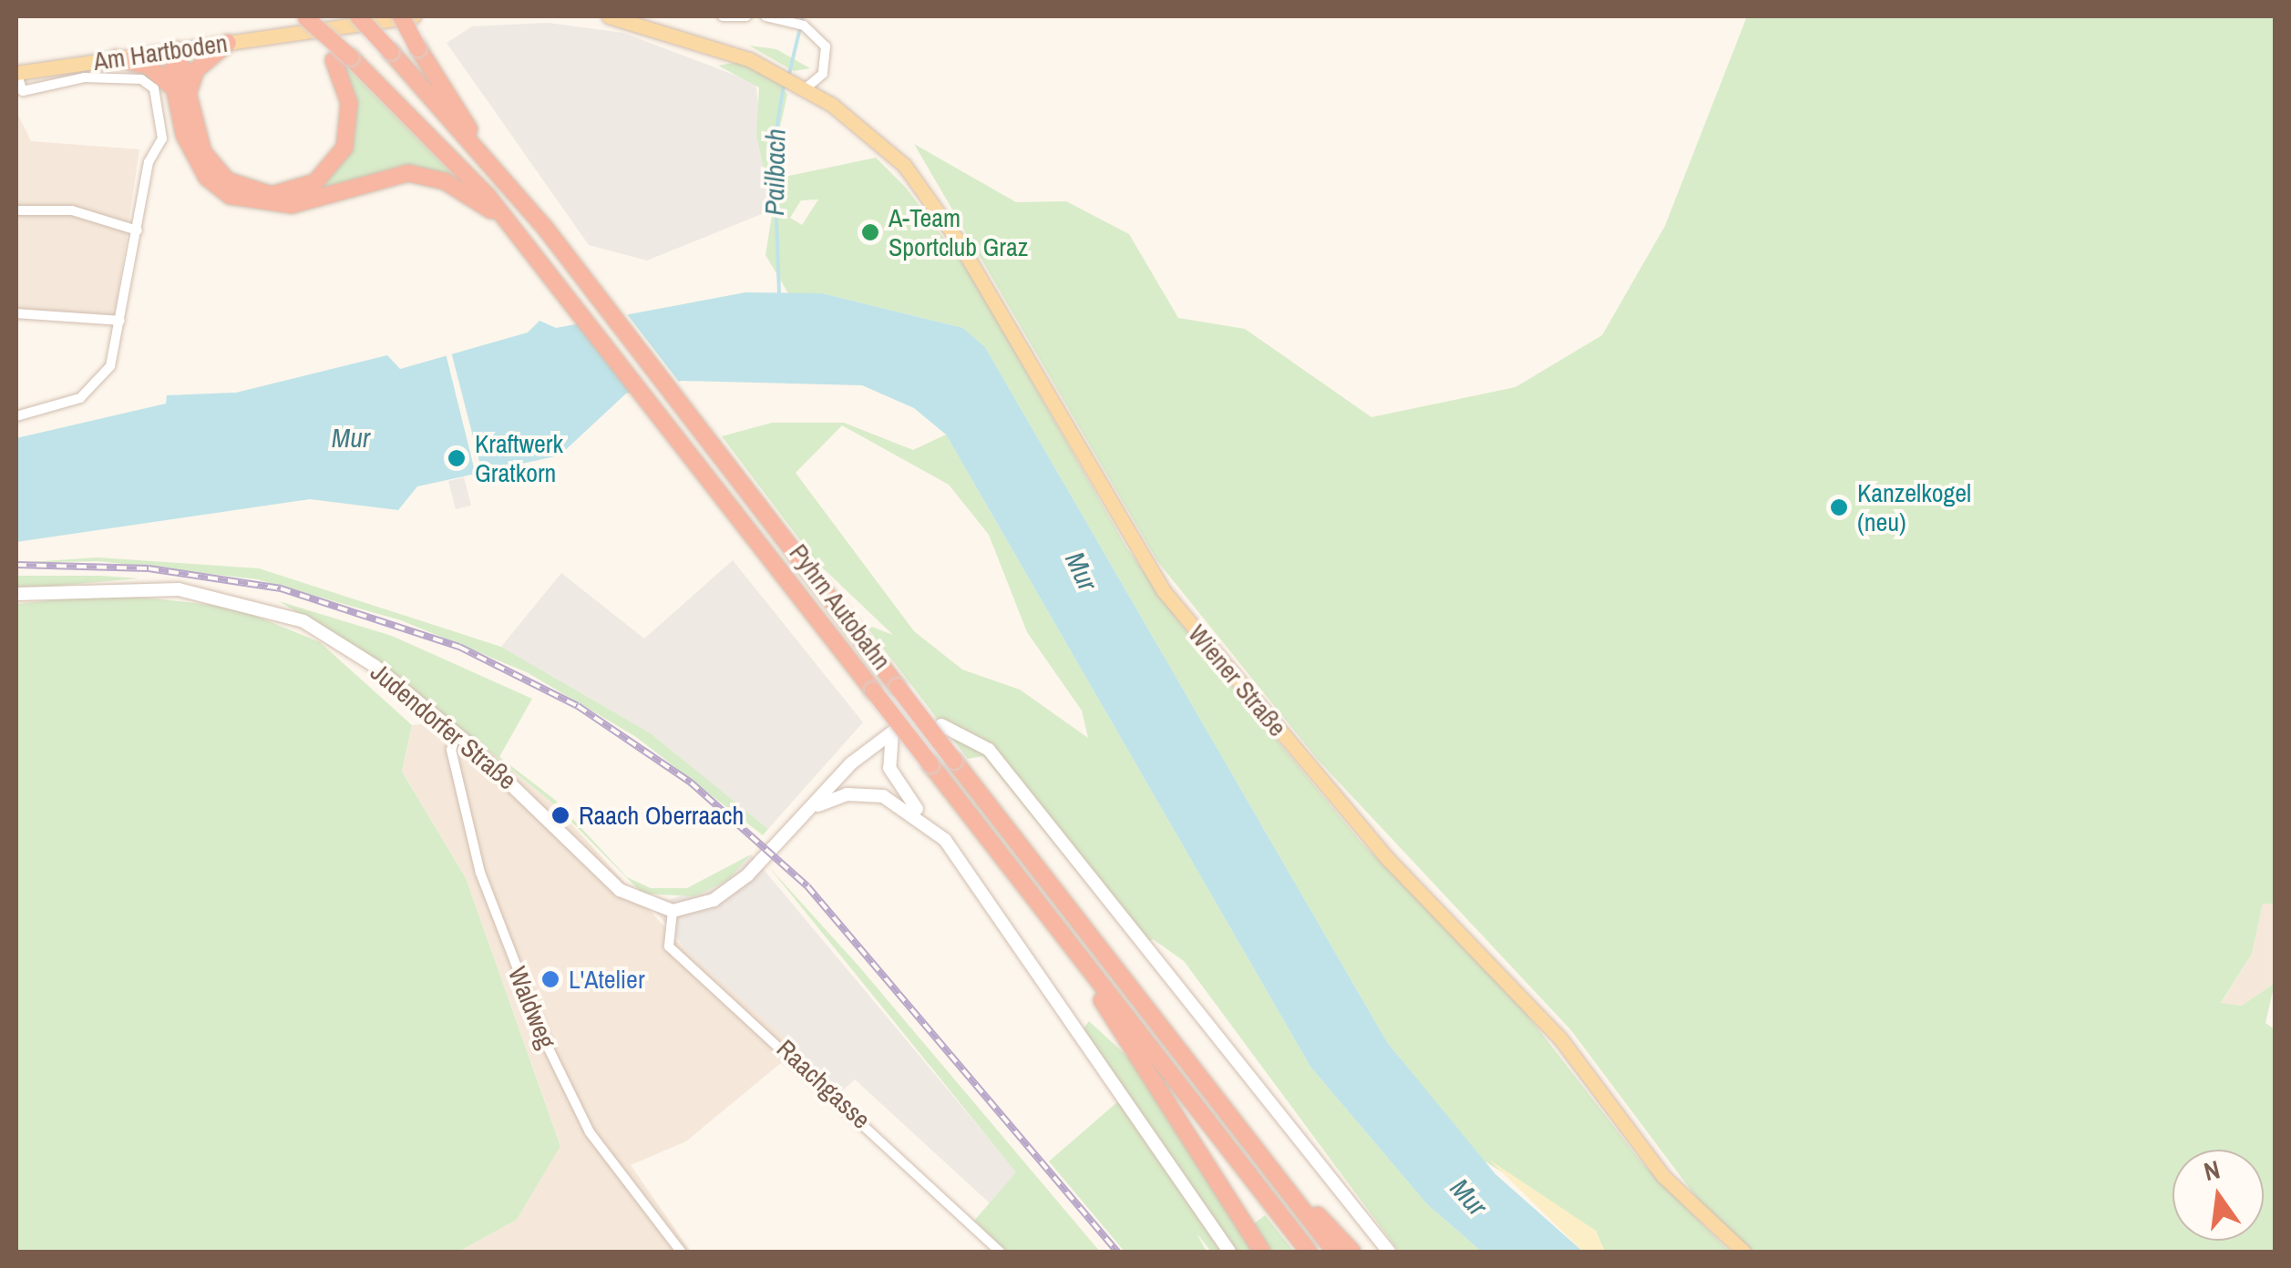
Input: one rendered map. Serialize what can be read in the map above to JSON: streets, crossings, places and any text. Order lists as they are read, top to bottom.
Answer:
{
  "streets": {
    "highway": ["Pyhrn Autobahn"],
    "main road": ["Am Hartboden", "Wiener Straße", "Judendorfer Straße"],
    "street": ["Waldweg", "Raachgasse"]
  },
  "crossings": [
    ["Judendorfer Straße", "Waldweg"],
    ["Judendorfer Straße", "Raachgasse"]
  ],
  "water": ["Pailbach", "Mur"],
  "places": [
    "A-Team Sportclub Graz",
    "Kraftwerk Gratkorn",
    "Kanzelkogel (neu)",
    "Raach Oberraach",
    "L'Atelier"
  ],
  "north": "top"
}
